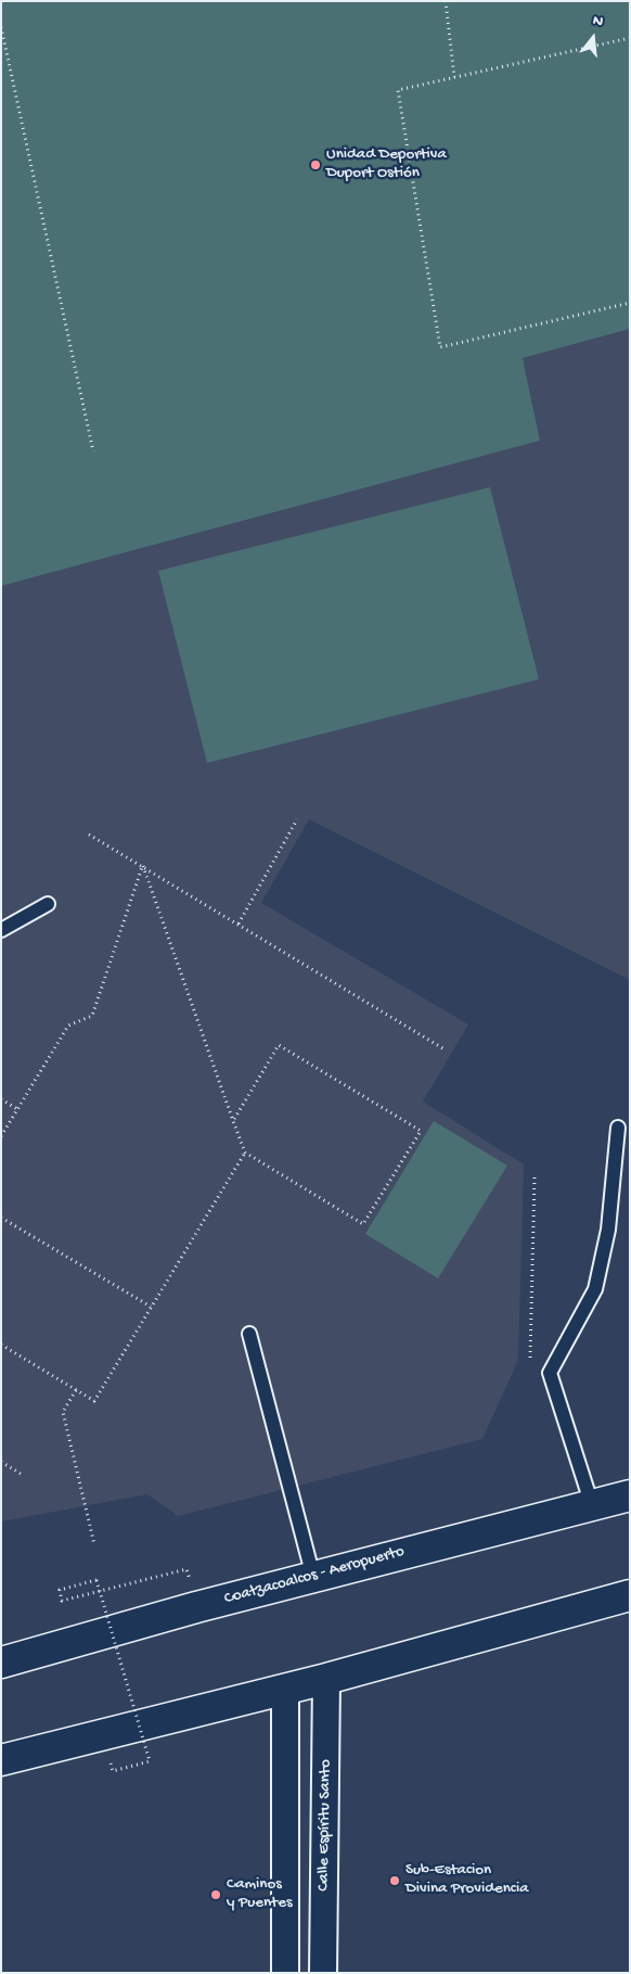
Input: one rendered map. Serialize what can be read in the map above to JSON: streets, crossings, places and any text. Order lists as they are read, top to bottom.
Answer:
{
  "streets": {
    "main road": ["Coatzacoalcos - Aeropuerto"],
    "street": ["Calle Espíritu Santo"]
  },
  "places": ["Unidad Deportiva Duport Ostión", "Sub-Estacion Divina Providencia", "Caminos y Puentes"],
  "north": "top"
}
